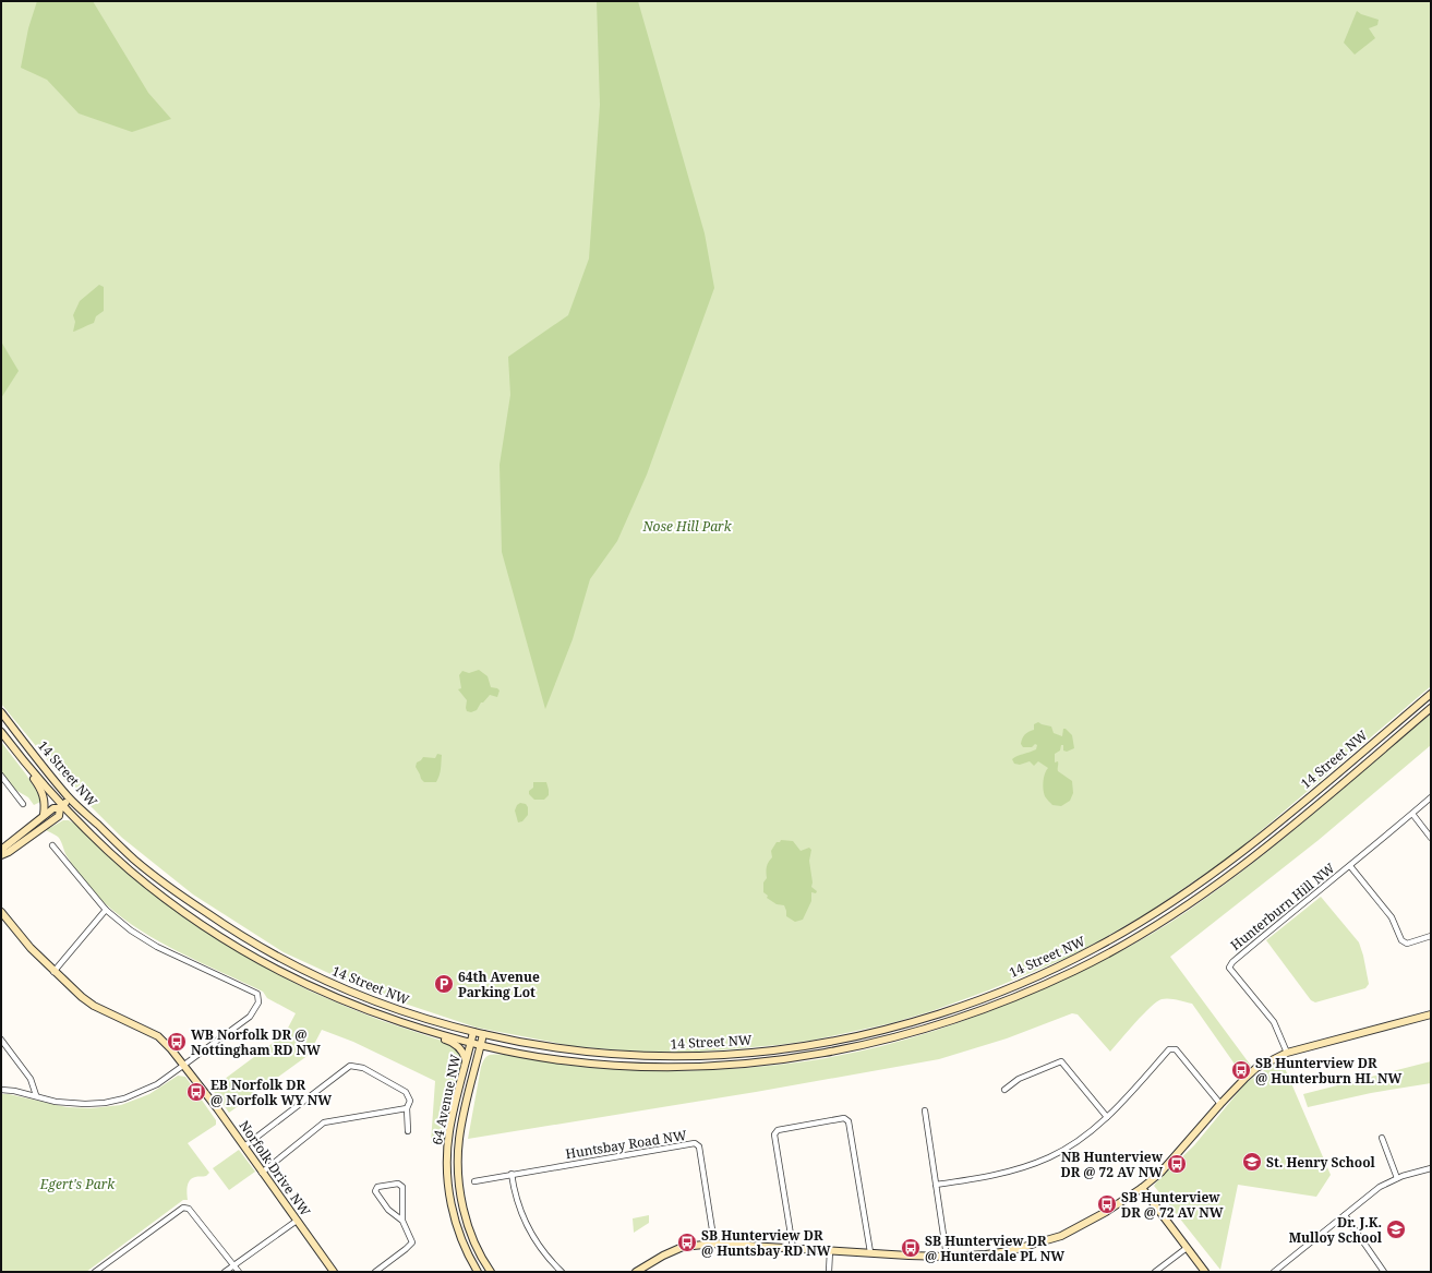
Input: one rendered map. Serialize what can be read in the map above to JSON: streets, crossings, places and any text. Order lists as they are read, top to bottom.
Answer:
{
  "streets": {
    "main road": ["14 Street NW", "64 Avenue NW", "Norfolk Drive NW"],
    "street": ["Hunterburn Hill NW", "Huntsbay Road NW"]
  },
  "crossings": [
    ["14 Street NW", "64 Avenue NW"]
  ],
  "parks": ["Nose Hill Park", "Egert's Park"],
  "places": {
    "parking": ["64th Avenue Parking Lot"],
    "bus stop": [
      "WB Norfolk DR @ Nottingham RD NW",
      "SB Hunterview DR @ Hunterburn HL NW",
      "EB Norfolk DR @ Norfolk WY NW",
      "NB Hunterview DR @ 72 AV NW",
      "SB Hunterview DR @ 72 AV NW",
      "SB Hunterview DR @ Huntsbay RD NW",
      "SB Hunterview DR @ Hunterdale PL NW"
    ],
    "school or university": ["St. Henry School", "Dr. J.K. Mulloy School"]
  }
}
